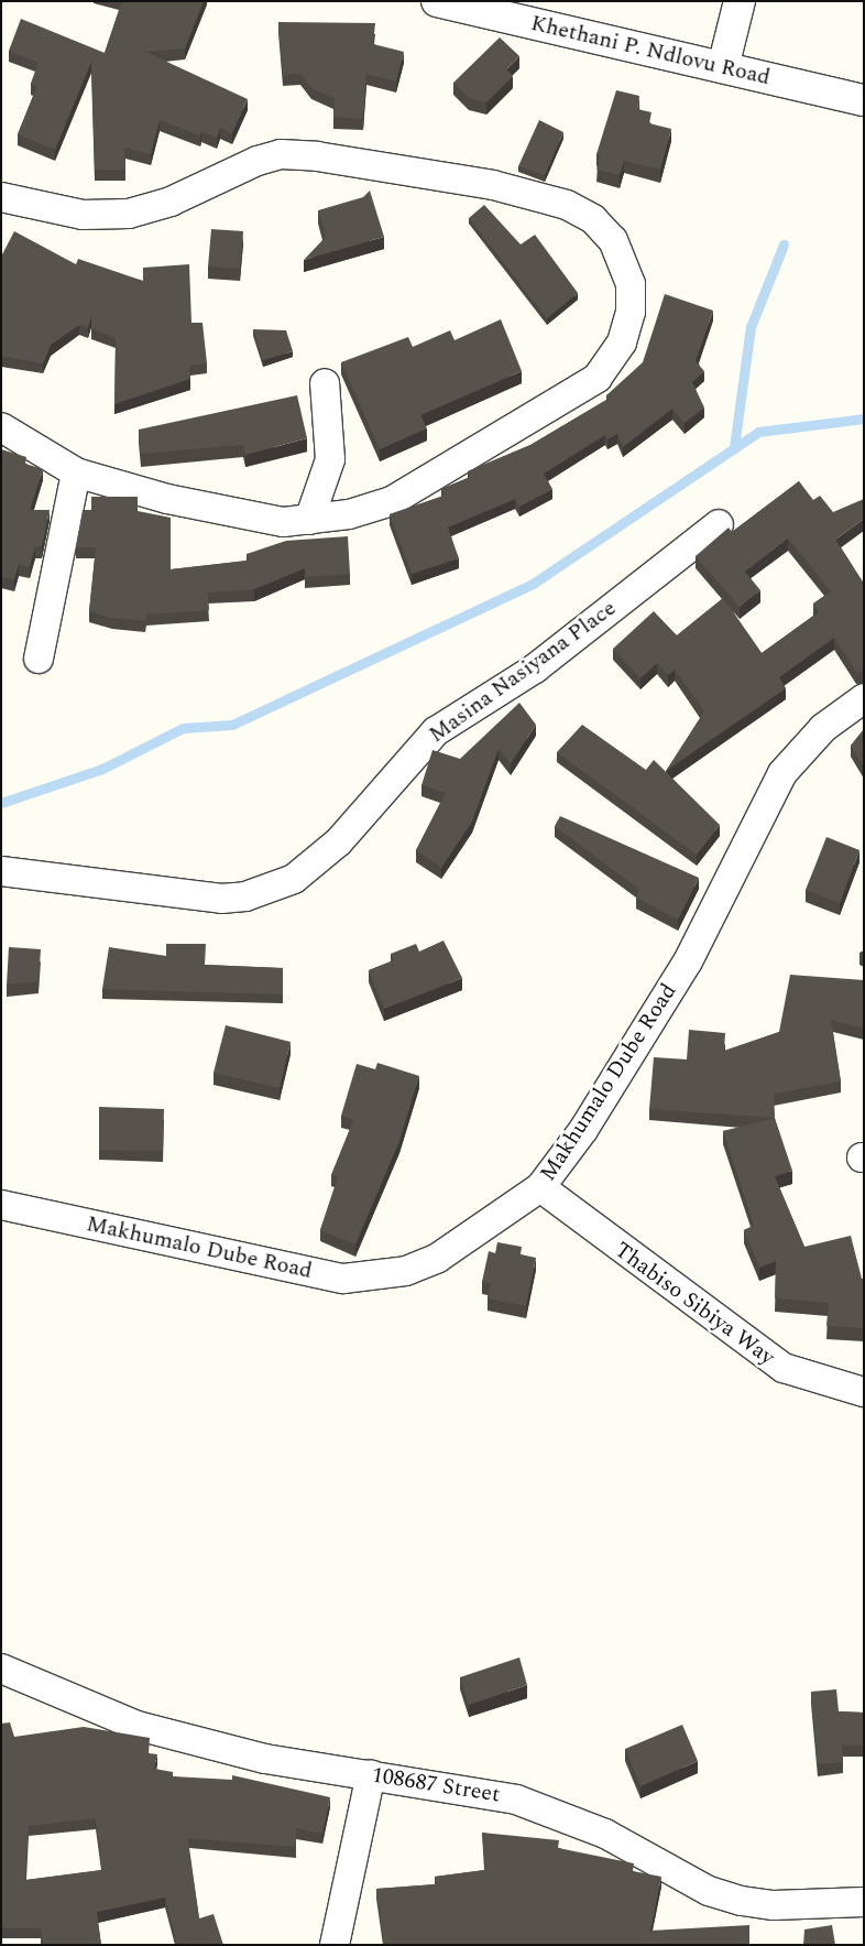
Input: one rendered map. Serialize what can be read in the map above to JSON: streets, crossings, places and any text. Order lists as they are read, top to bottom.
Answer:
{
  "streets": {
    "street": [
      "Khethani P. Ndlovu Road",
      "Masina Nasiyana Place",
      "Makhumalo Dube Road",
      "Thabiso Sibiya Way",
      "108687 Street"
    ]
  },
  "crossings": [
    ["Makhumalo Dube Road", "Thabiso Sibiya Way"]
  ]
}
